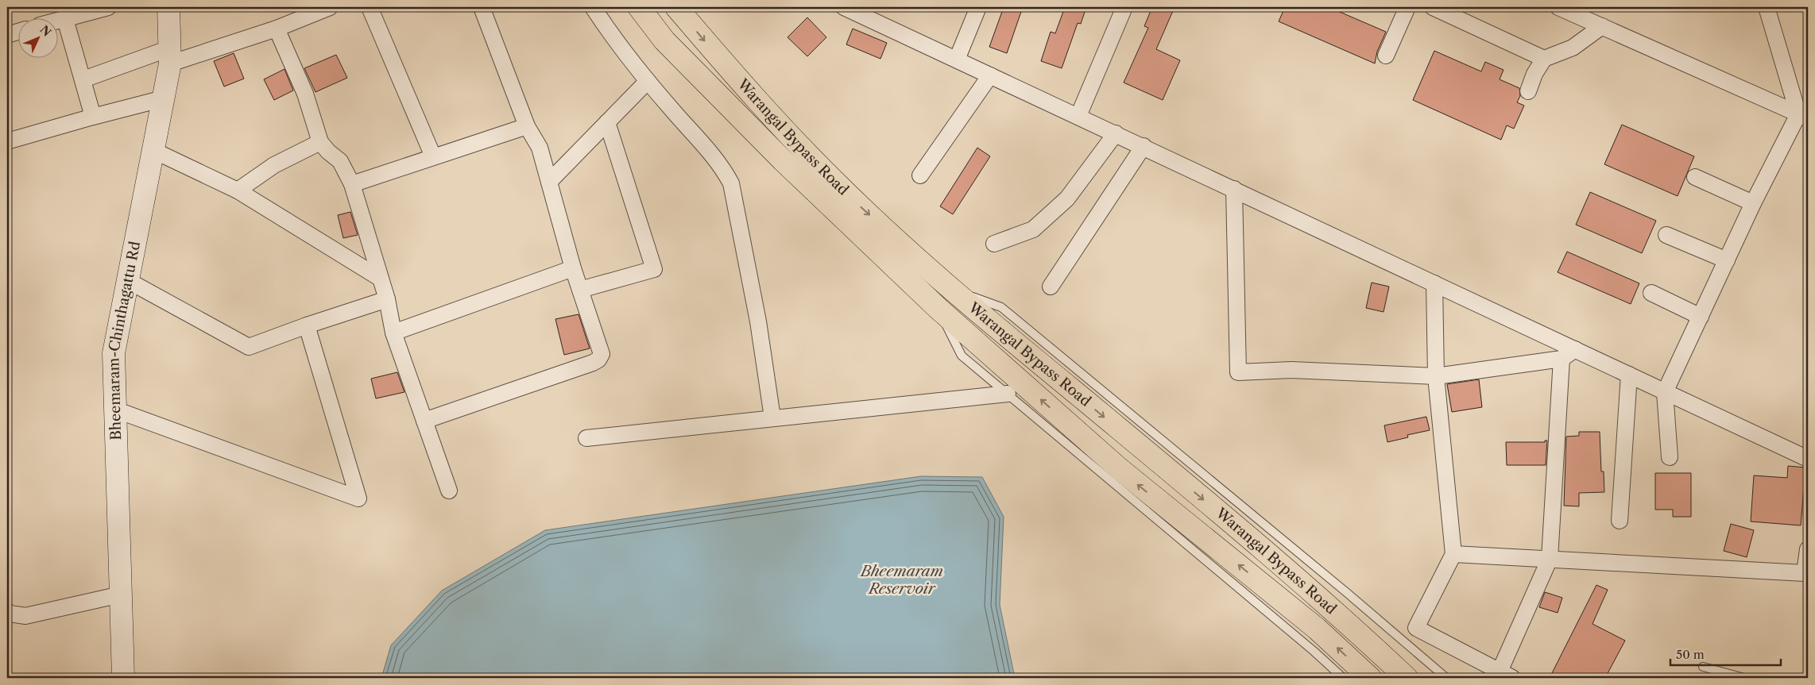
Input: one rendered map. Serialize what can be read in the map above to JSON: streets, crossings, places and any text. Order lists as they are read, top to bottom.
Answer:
{
  "streets": {
    "highway": ["Warangal Bypass Road"],
    "street": ["Bheemaram-Chinthagattu Rd"]
  },
  "water": ["Bheemaram Reservoir"],
  "scale_bar": "50 m",
  "north": "top right"
}
